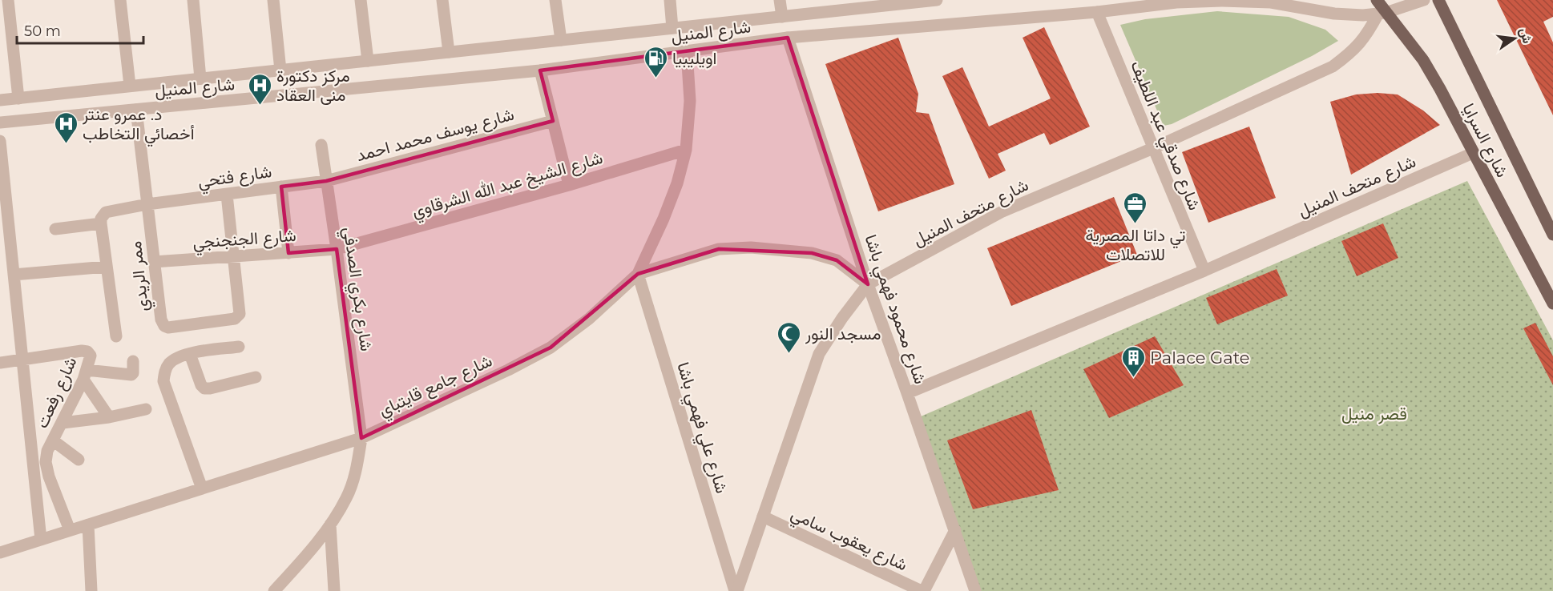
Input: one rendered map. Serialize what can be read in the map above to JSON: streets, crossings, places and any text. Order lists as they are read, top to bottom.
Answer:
{
  "streets": {
    "main road": ["شارع السرايا"],
    "street": [
      "شارع المنيل",
      "شارع يوسف محمد احمد",
      "شارع صدقي عبد اللطيف",
      "شارع فتحي",
      "شارع الشيخ عبد الله الشرقاوي",
      "شارع متحف المنيل",
      "شارع الجنجنجي",
      "ممر الريدي",
      "شارع بكري الصدفي",
      "شارع محمود فهمي باشا",
      "شارع جامع قايتباي",
      "شارع رفعت",
      "شارع علي فهمي باشا",
      "شارع يعقوب سامي"
    ]
  },
  "crossings": [
    ["شارع المنيل", "شارع صدقي عبد اللطيف"],
    ["شارع المنيل", "شارع السرايا"],
    ["شارع المنيل", "شارع متحف المنيل"],
    ["شارع المنيل", "ممر الريدي"],
    ["شارع المنيل", "شارع محمود فهمي باشا"],
    ["شارع المنيل", "شارع جامع قايتباي"],
    ["شارع يوسف محمد احمد", "شارع فتحي"],
    ["شارع يوسف محمد احمد", "شارع بكري الصدفي"],
    ["شارع صدقي عبد اللطيف", "شارع متحف المنيل"],
    ["شارع السرايا", "شارع متحف المنيل"],
    ["شارع فتحي", "ممر الريدي"],
    ["شارع فتحي", "شارع بكري الصدفي"],
    ["شارع الشيخ عبد الله الشرقاوي", "شارع الجنجنجي"],
    ["شارع الشيخ عبد الله الشرقاوي", "شارع بكري الصدفي"],
    ["شارع الشيخ عبد الله الشرقاوي", "شارع جامع قايتباي"],
    ["شارع متحف المنيل", "شارع محمود فهمي باشا"],
    ["شارع متحف المنيل", "شارع علي فهمي باشا"],
    ["شارع متحف المنيل", "شارع يعقوب سامي"],
    ["شارع الجنجنجي", "ممر الريدي"],
    ["شارع الجنجنجي", "شارع بكري الصدفي"],
    ["شارع بكري الصدفي", "شارع جامع قايتباي"],
    ["شارع جامع قايتباي", "شارع رفعت"],
    ["شارع جامع قايتباي", "شارع علي فهمي باشا"]
  ],
  "parks": ["قصر منيل"],
  "places": {
    "fuel station": ["اويليبيا"],
    "hospital": ["مركز دكتورة منى العقاد", "د. عمرو عنتر أخصائي التخاطب"],
    "office": ["تي داتا المصرية للاتصلات"],
    "mosque": ["مسجد النور"],
    "building": ["Palace Gate"]
  },
  "scale_bar": "50 m",
  "north": "right"
}
